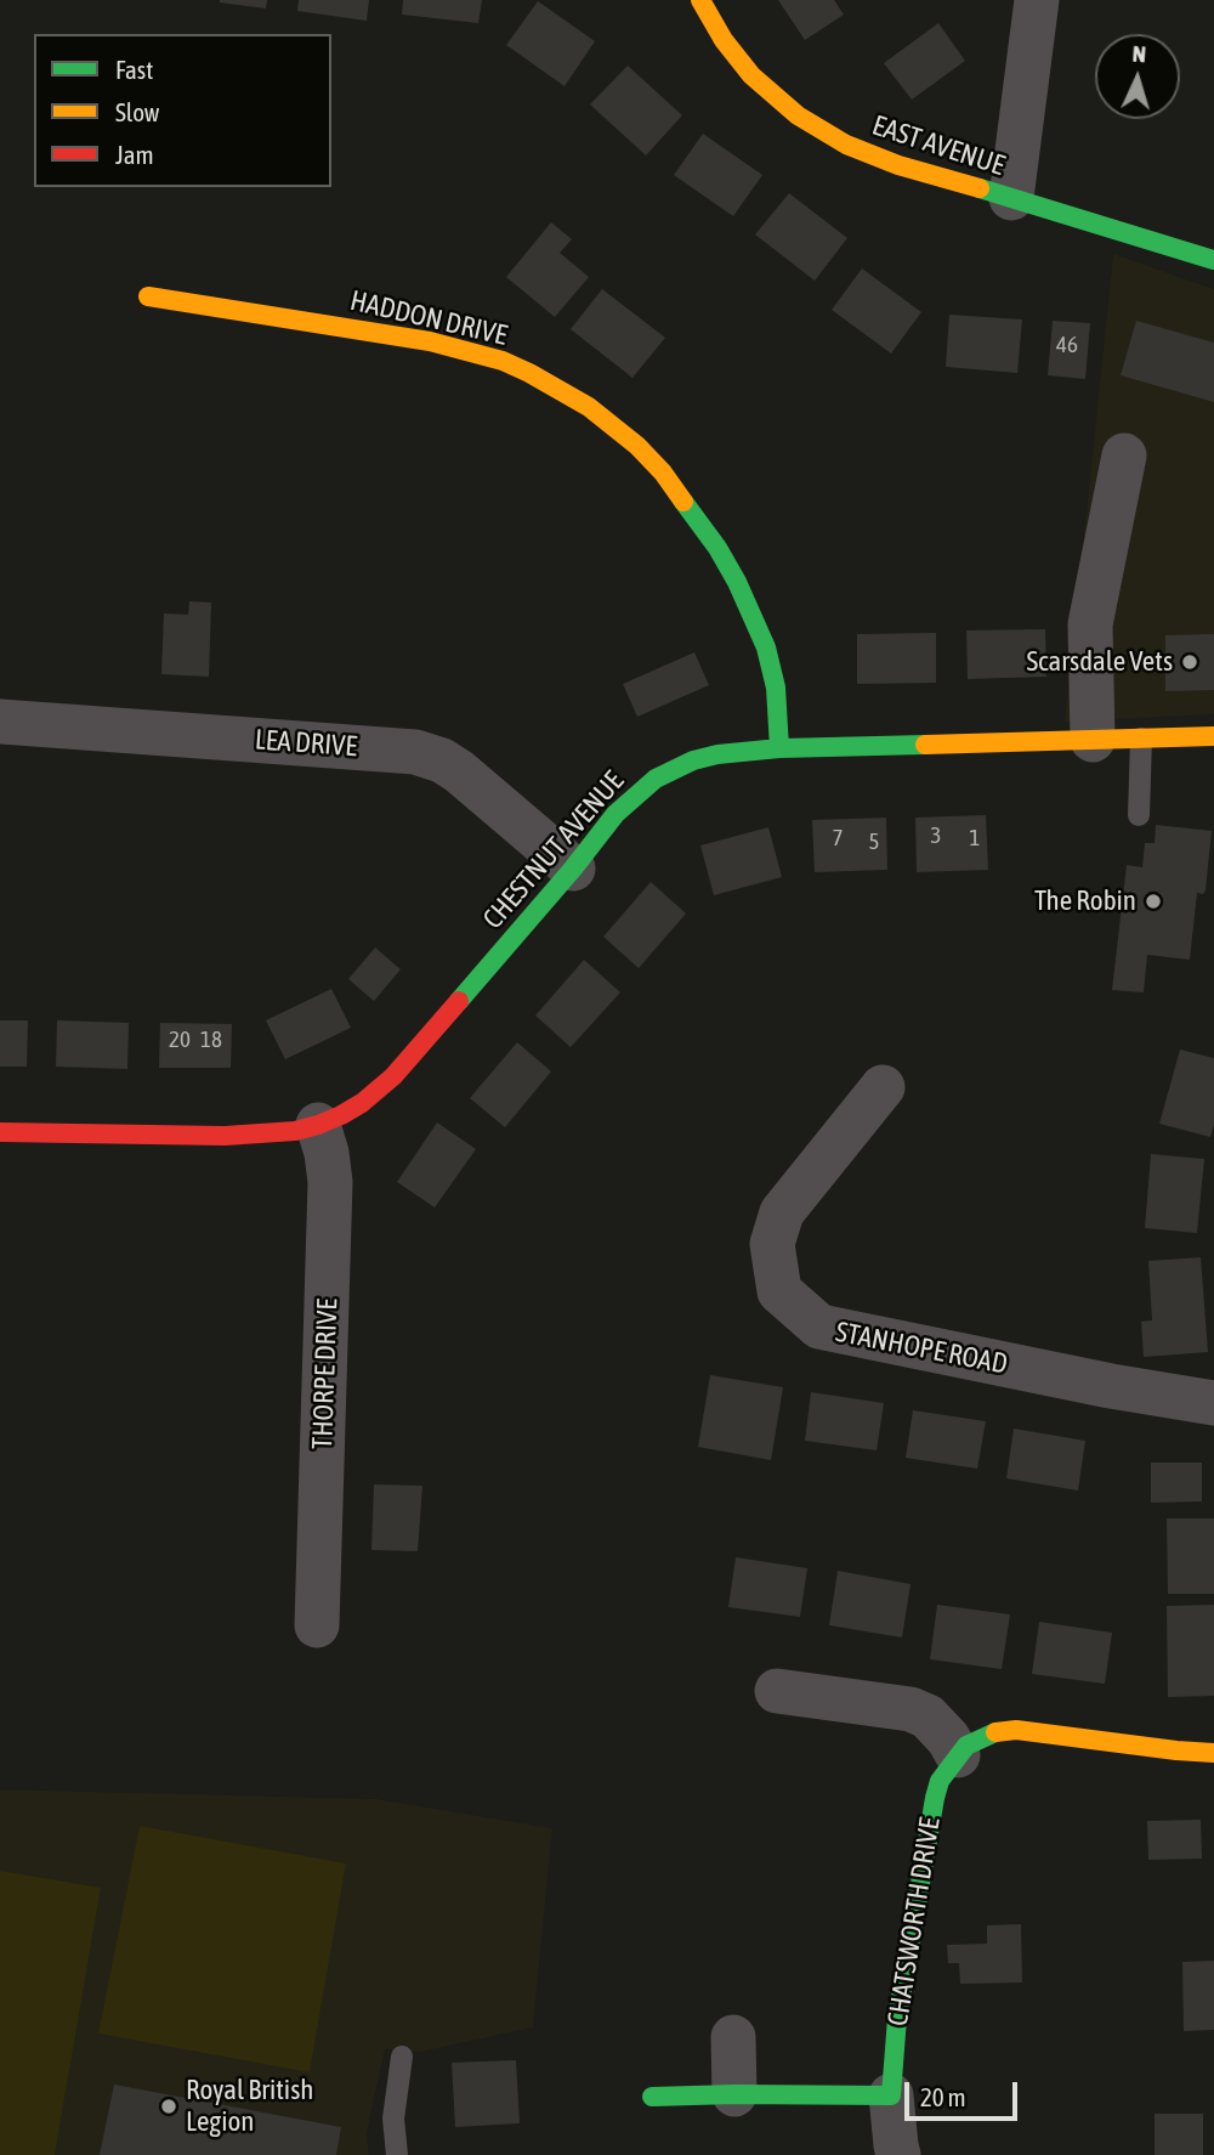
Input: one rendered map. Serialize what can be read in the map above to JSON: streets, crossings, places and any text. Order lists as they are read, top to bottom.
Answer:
{
  "streets": {
    "street": [
      "EAST AVENUE",
      "HADDON DRIVE",
      "LEA DRIVE",
      "CHESTNUT AVENUE",
      "STANHOPE ROAD",
      "THORPE DRIVE",
      "CHATSWORTH DRIVE"
    ]
  },
  "crossings": [
    ["HADDON DRIVE", "CHESTNUT AVENUE"],
    ["LEA DRIVE", "CHESTNUT AVENUE"],
    ["CHESTNUT AVENUE", "THORPE DRIVE"]
  ],
  "places": ["Scarsdale Vets", "The Robin", "Royal British Legion"],
  "house_numbers": [
    "46",
    "3",
    "7",
    "1",
    "5",
    "20",
    "18"
  ],
  "legend": ["Fast", "Slow", "Jam"],
  "scale_bar": "20 m",
  "north": "top"
}
